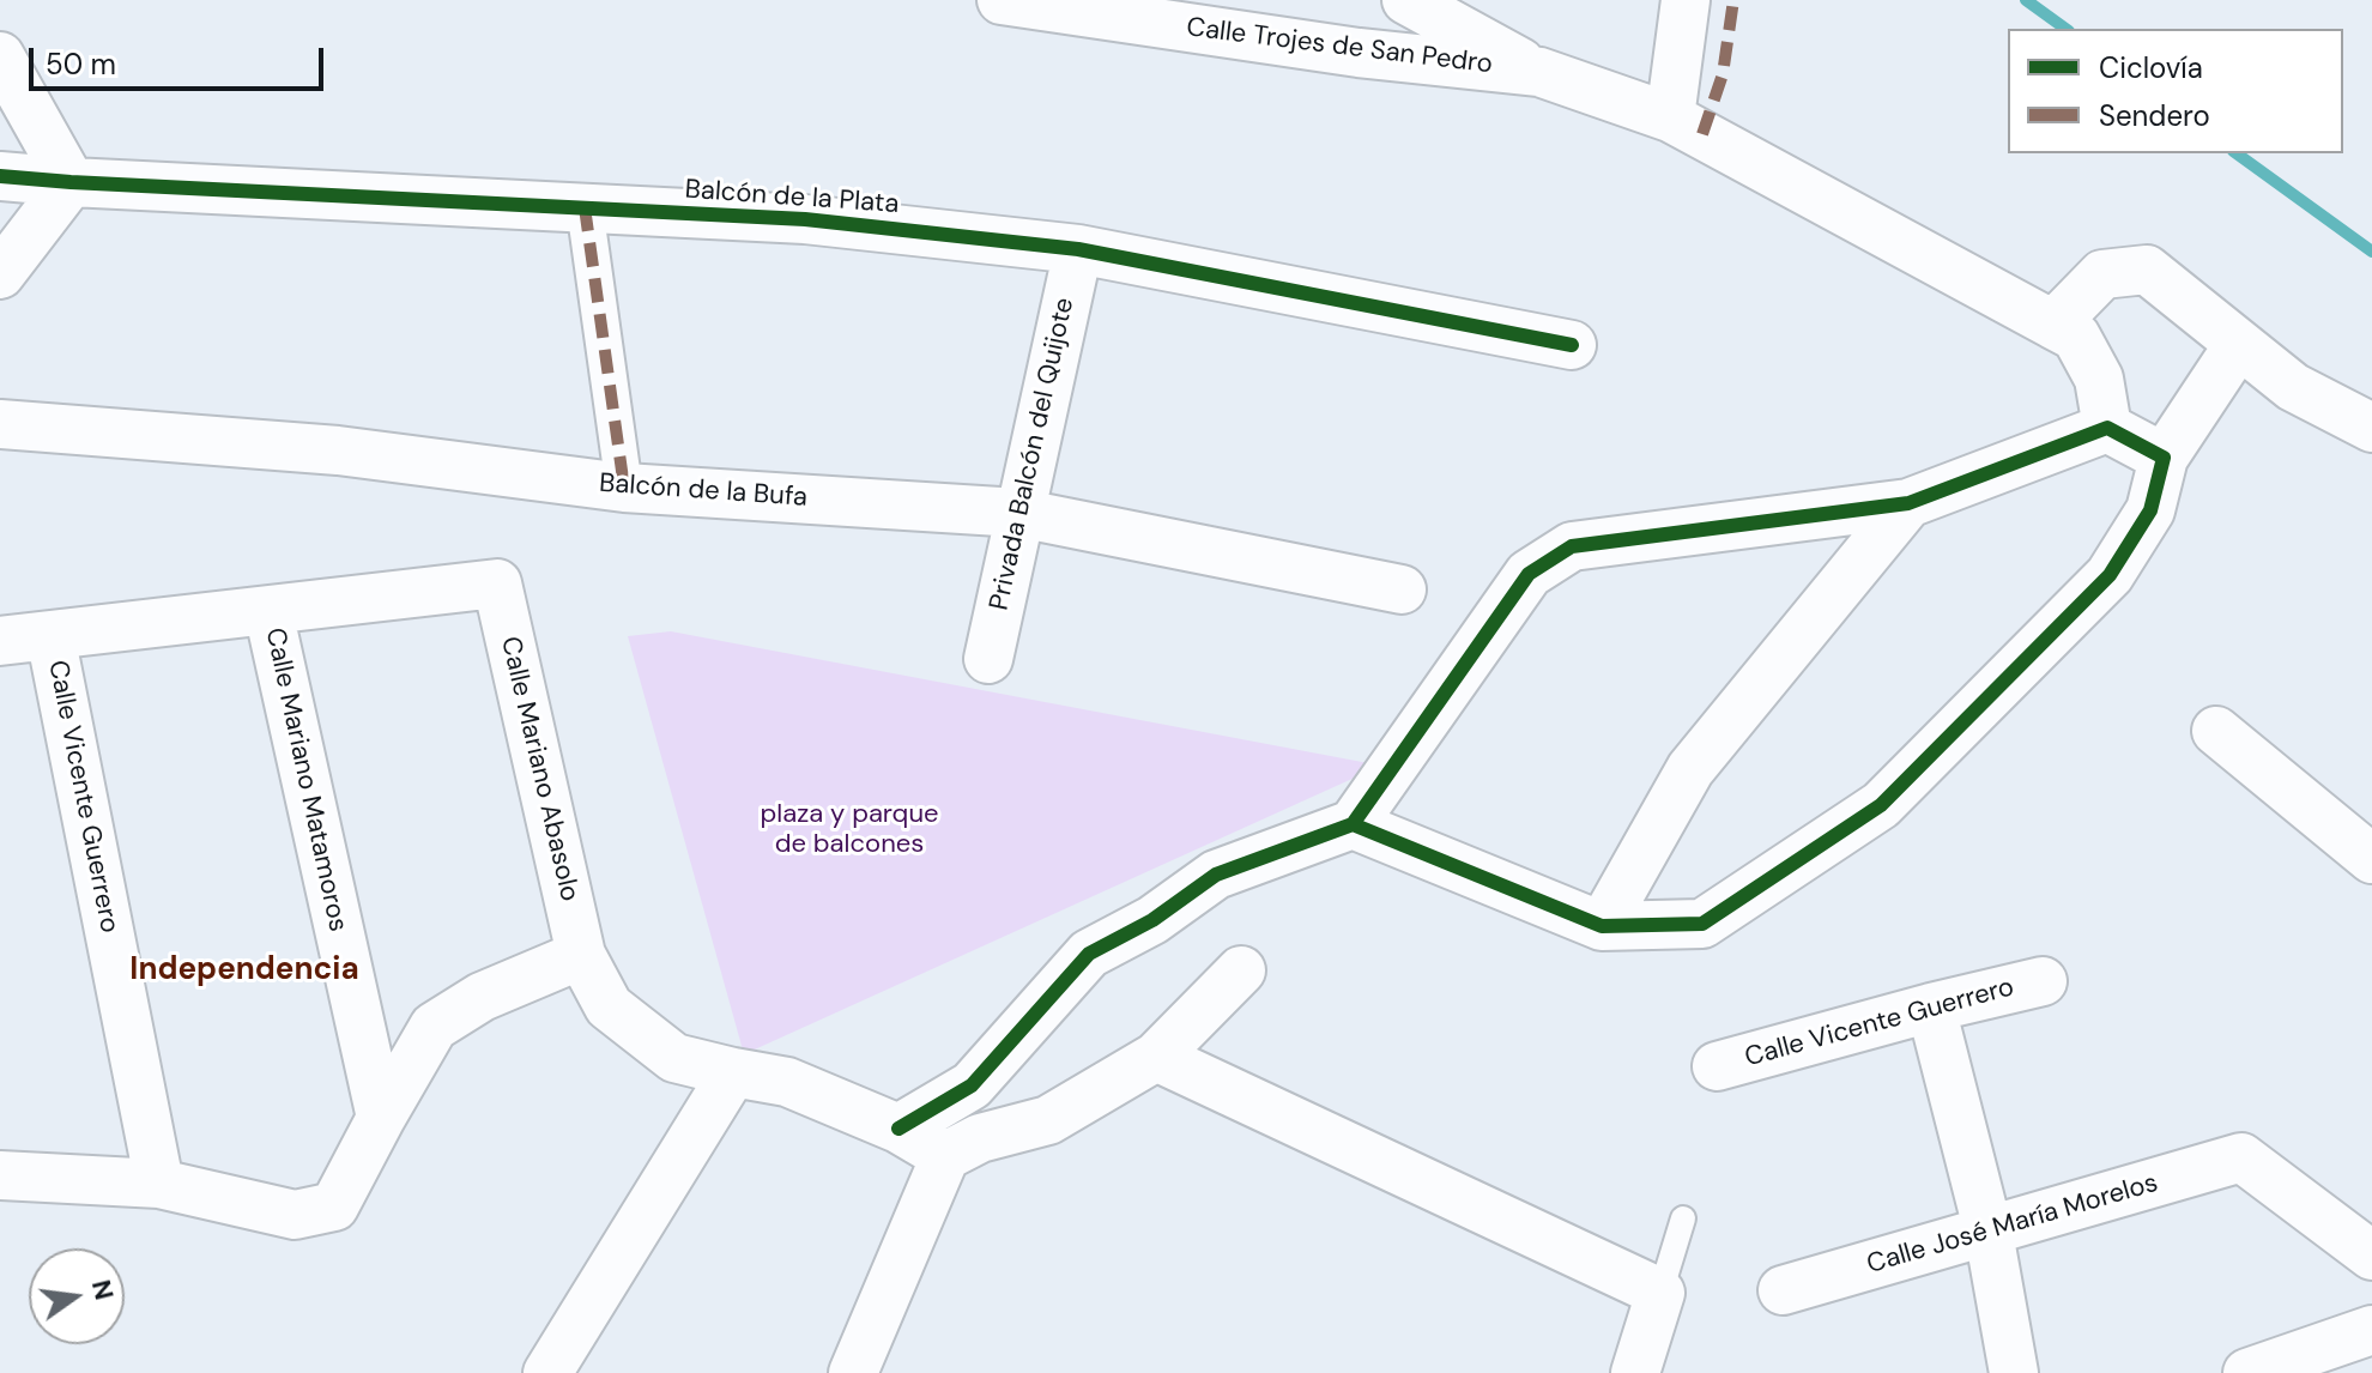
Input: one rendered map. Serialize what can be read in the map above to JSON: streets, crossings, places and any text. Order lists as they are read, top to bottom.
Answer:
{
  "streets": {
    "street": [
      "Calle Trojes de San Pedro",
      "Balcón de la Plata",
      "Privada Balcón del Quijote",
      "Balcón de la Bufa",
      "Calle Mariano Abasolo",
      "Calle Mariano Matamoros",
      "Calle Vicente Guerrero",
      "Calle José María Morelos"
    ]
  },
  "crossings": [
    ["Balcón de la Plata", "Privada Balcón del Quijote"],
    ["Privada Balcón del Quijote", "Balcón de la Bufa"],
    ["Calle Mariano Abasolo", "Calle Mariano Matamoros"]
  ],
  "districts": ["Independencia"],
  "parks": ["plaza y parque de balcones"],
  "legend": ["Ciclovía", "Sendero"],
  "scale_bar": "50 m",
  "north": "right"
}
